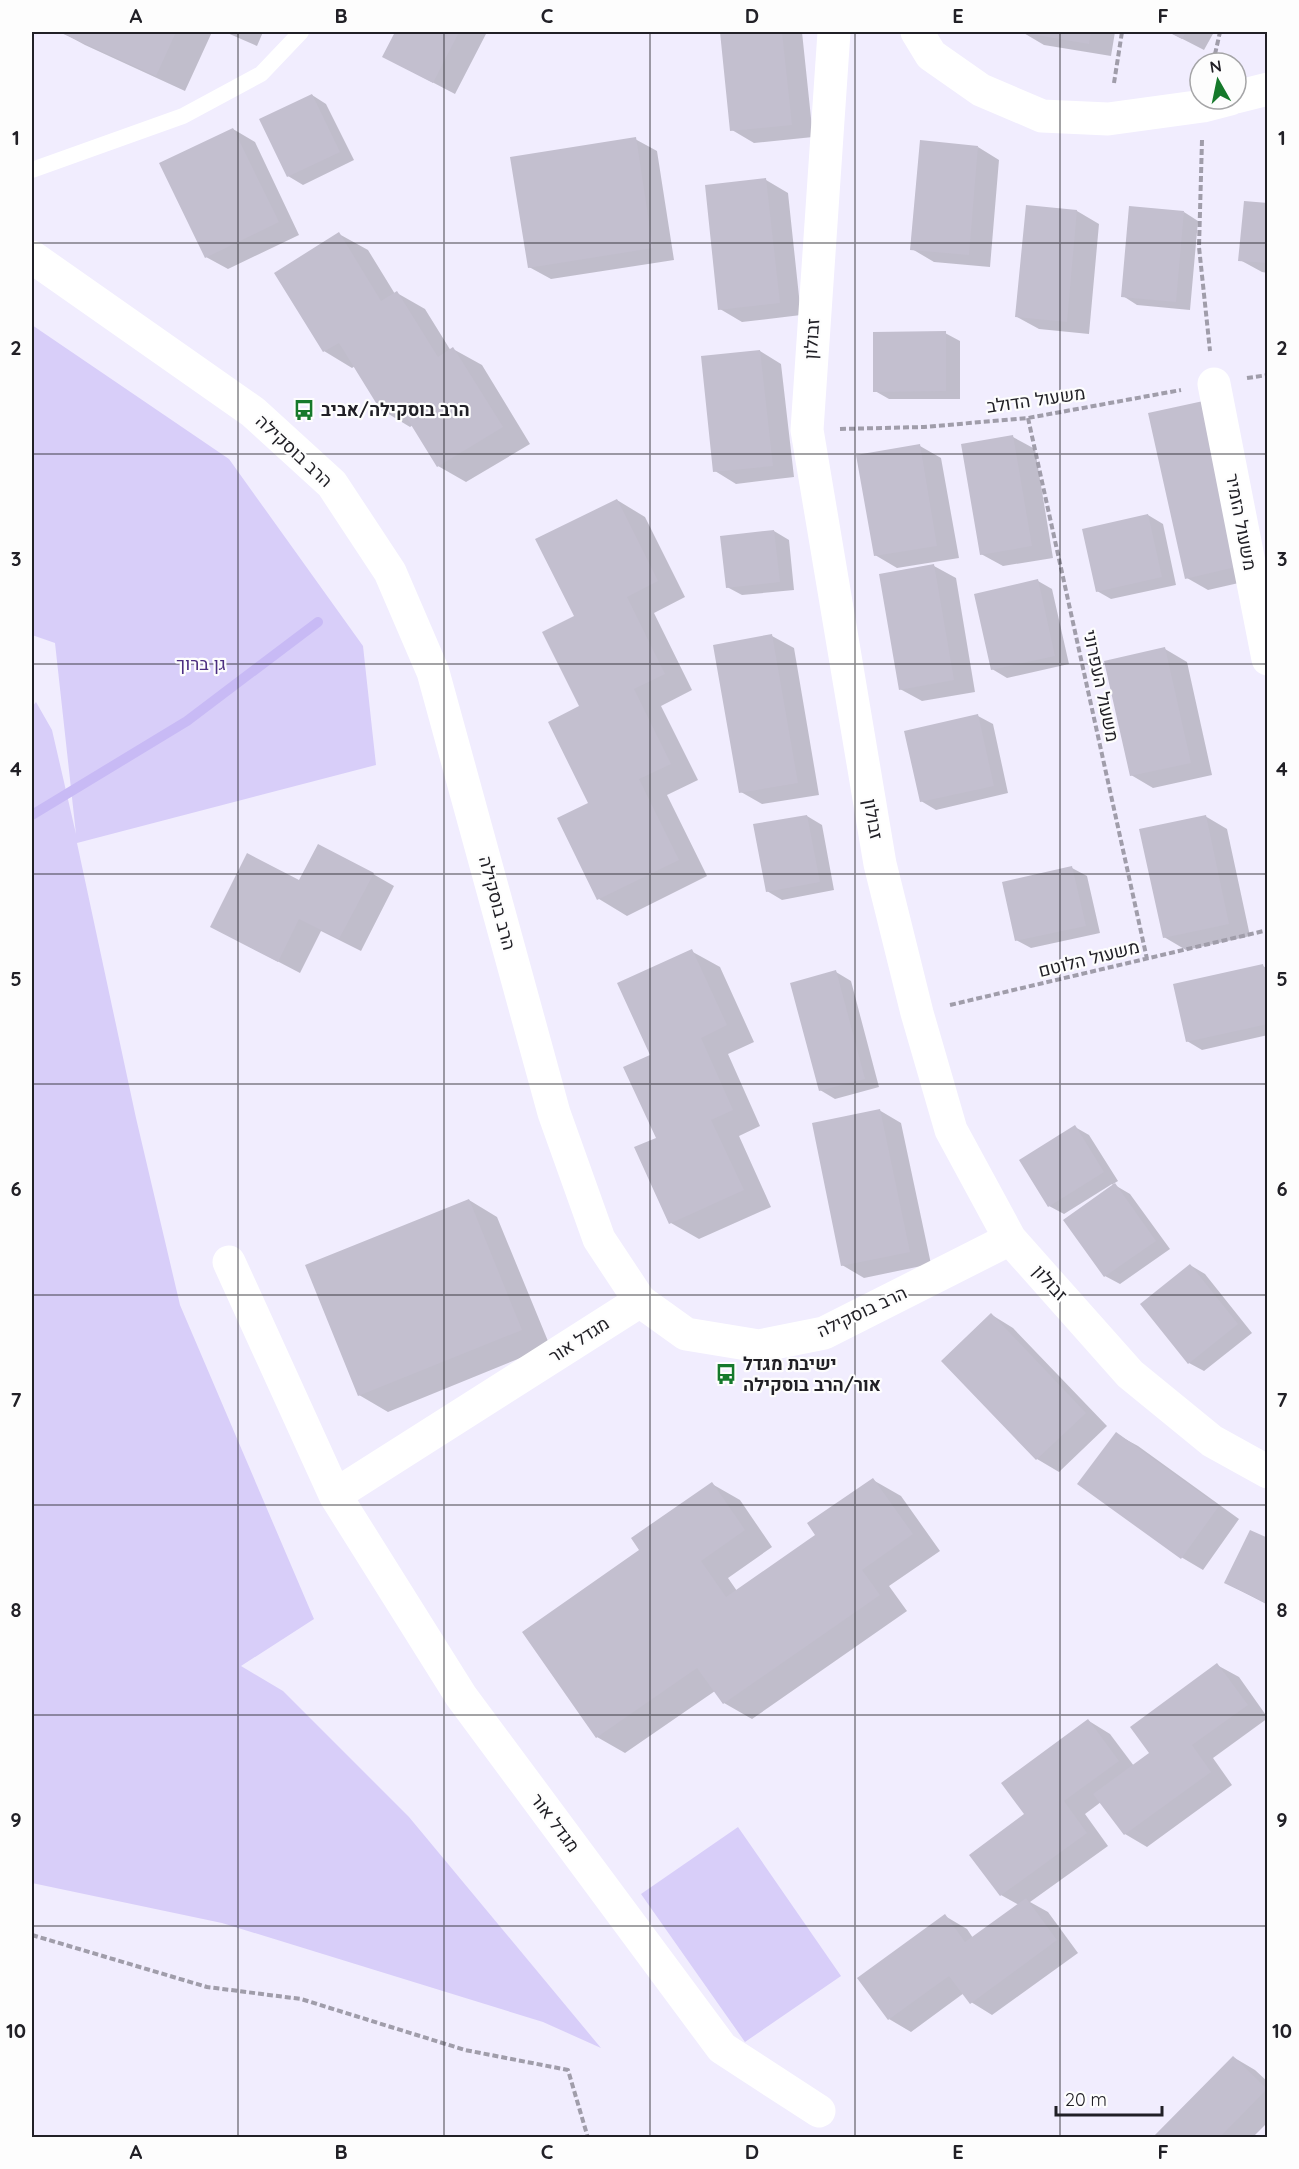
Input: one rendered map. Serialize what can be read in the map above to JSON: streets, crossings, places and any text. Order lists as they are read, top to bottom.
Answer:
{
  "streets": {
    "street": [
      "זבולון",
      "הרב בוסקילה",
      "משעול הזמיר",
      "מגדל אור"
    ],
    "path": ["משעול הדולב", "משעול העפרוני", "משעול הלוטם"]
  },
  "crossings": [
    ["זבולון", "משעול הדולב"],
    ["זבולון", "הרב בוסקילה"],
    ["זבולון", "משעול הלוטם"],
    ["משעול הדולב", "משעול הזמיר"],
    ["משעול הדולב", "משעול העפרוני"],
    ["הרב בוסקילה", "מגדל אור"],
    ["משעול העפרוני", "משעול הלוטם"]
  ],
  "parks": ["גן ברוך"],
  "places": {
    "bus stop": ["הרב בוסקילה/אביב", "ישיבת מגדל אור/הרב בוסקילה"]
  },
  "scale_bar": "20 m",
  "north": "top",
  "grid": {
    "columns": [
      "A",
      "B",
      "C",
      "D",
      "E",
      "F"
    ],
    "rows": [
      "1",
      "2",
      "3",
      "4",
      "5",
      "6",
      "7",
      "8",
      "9",
      "10"
    ]
  }
}
